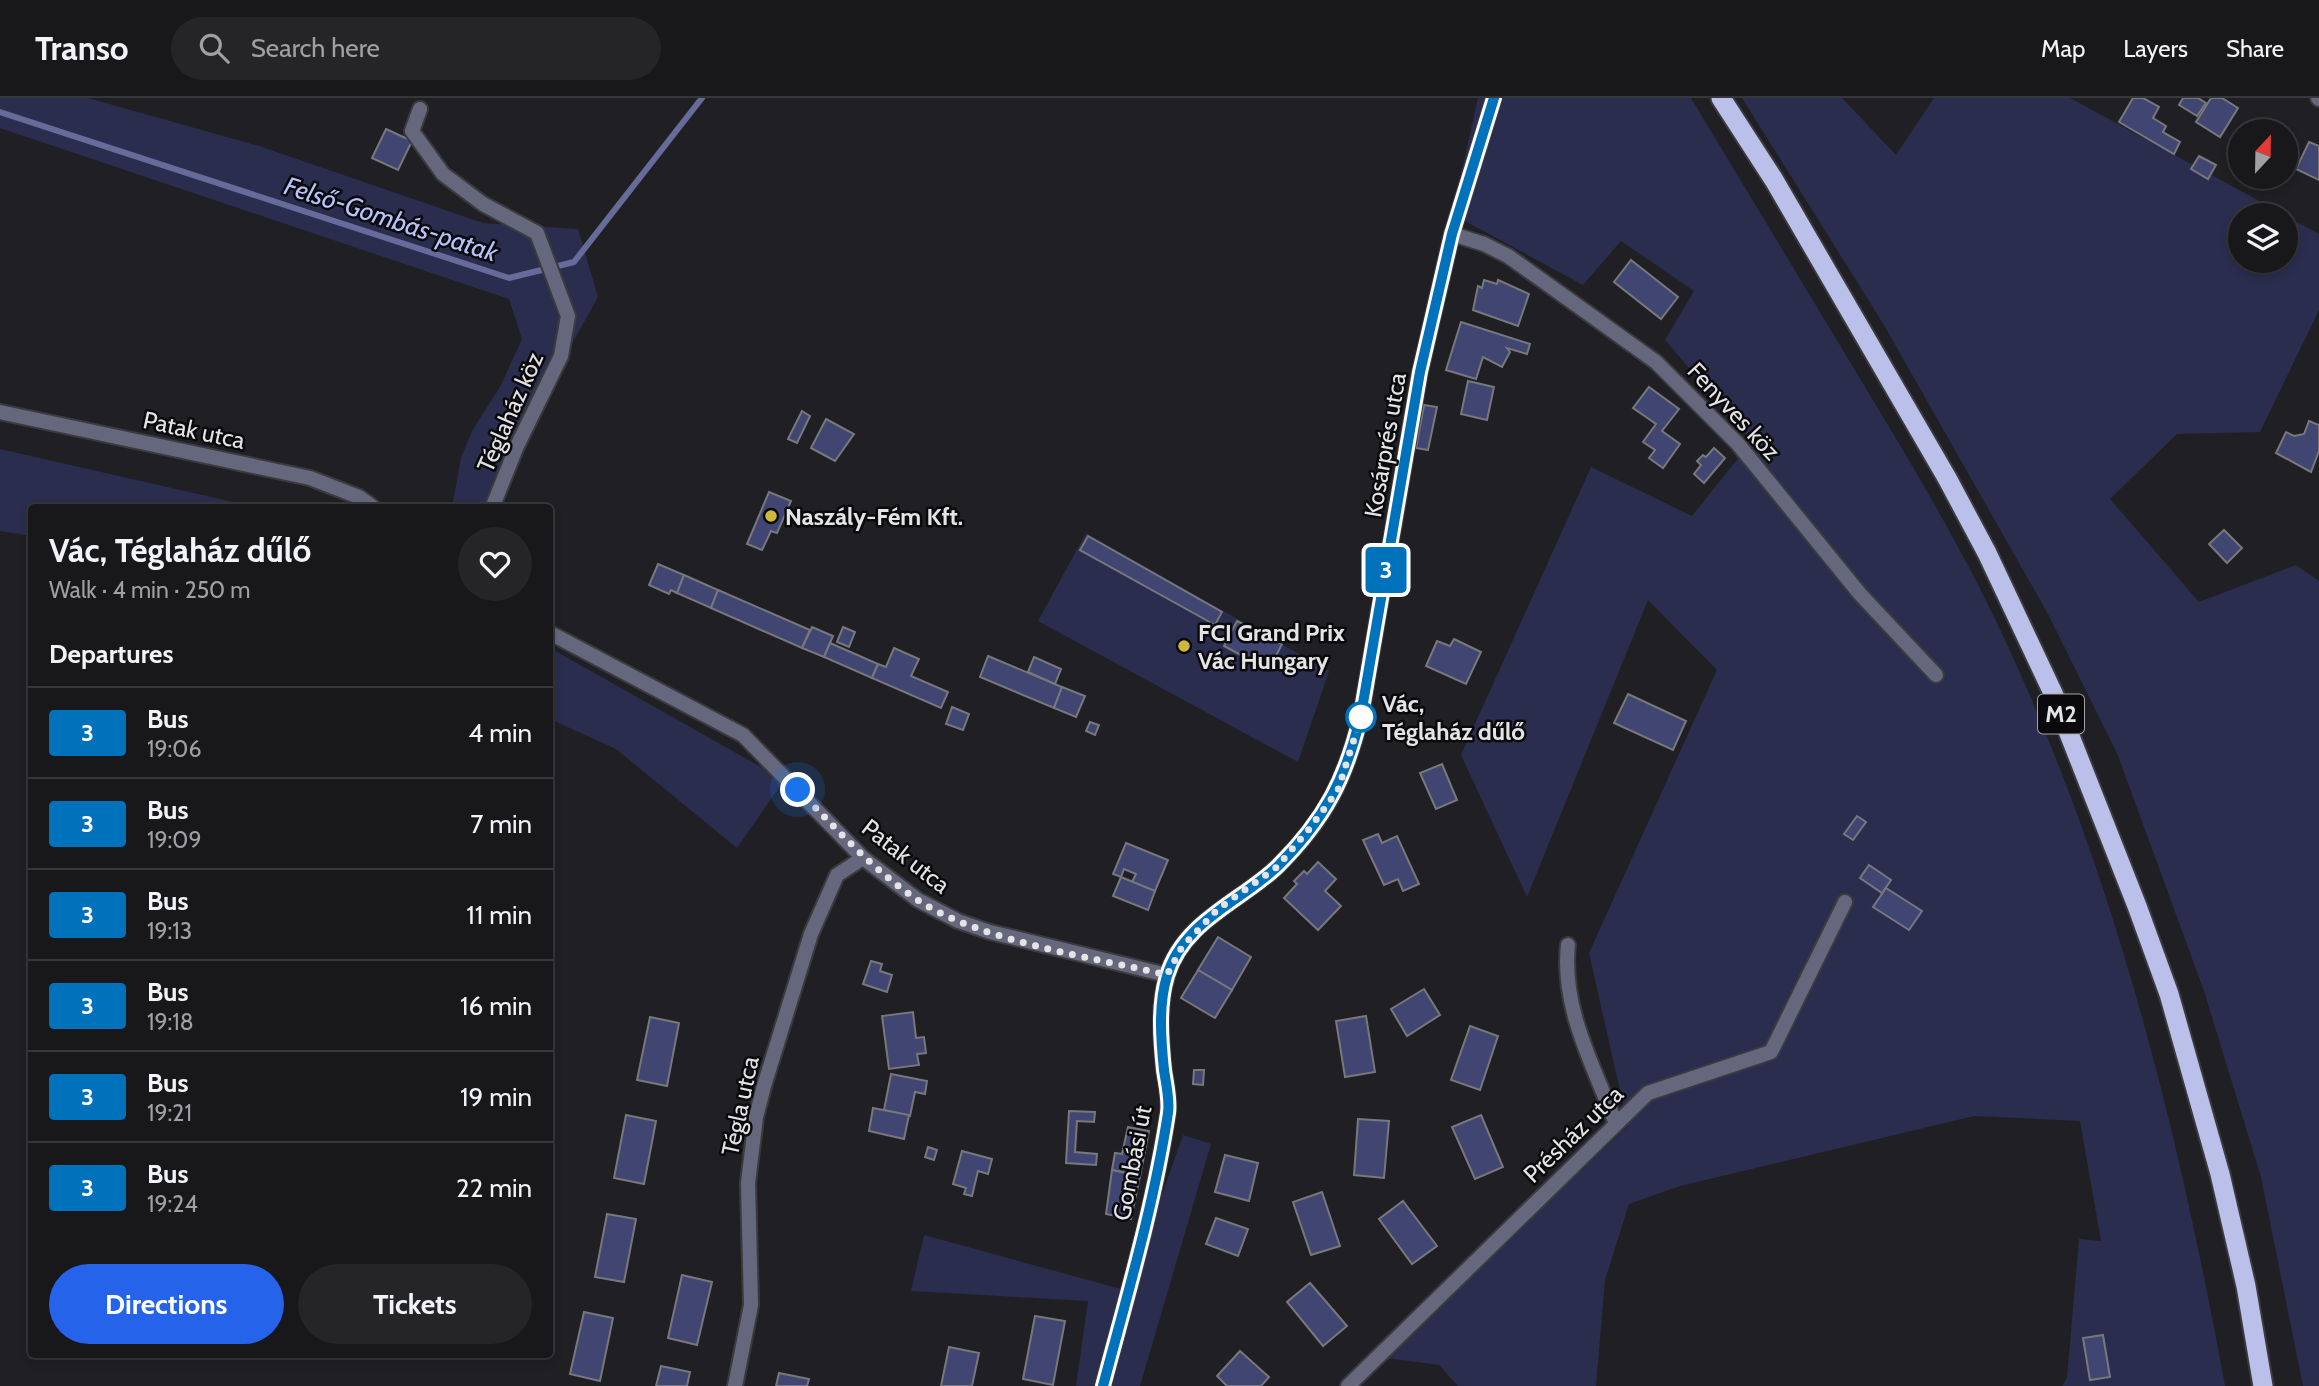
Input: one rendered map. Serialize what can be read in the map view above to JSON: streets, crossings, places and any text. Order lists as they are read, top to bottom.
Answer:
{
  "streets": {
    "highway": ["M2"],
    "street": [
      "Fenyves köz",
      "Téglaház köz",
      "Patak utca",
      "Kosárprés utca",
      "Tégla utca",
      "Présház utca",
      "Gombási út"
    ]
  },
  "crossings": [
    ["Fenyves köz", "Kosárprés utca"],
    ["Patak utca", "Tégla utca"],
    ["Patak utca", "Gombási út"],
    ["Kosárprés utca", "Gombási út"]
  ],
  "water": ["Felső-Gombás-patak"],
  "places": ["Naszály-Fém Kft.", "FCI Grand Prix Vác Hungary", "Vác, Téglaház dűlő"],
  "lines": ["bus line 3"],
  "north": "top",
  "page": {
    "header": "Transo",
    "search": "Search here",
    "nav": ["Map", "Layers", "Share"],
    "on_map": "3",
    "heading": [
      ["Vác, Téglaház dűlő", "Walk · 4 min · 250 m"],
      "Departures"
    ],
    "list": [
      {
        "mark": "3",
        "name": "Bus",
        "note": "19:06",
        "value": "4 min"
      },
      {
        "mark": "3",
        "name": "Bus",
        "note": "19:09",
        "value": "7 min"
      },
      {
        "mark": "3",
        "name": "Bus",
        "note": "19:13",
        "value": "11 min"
      },
      {
        "mark": "3",
        "name": "Bus",
        "note": "19:18",
        "value": "16 min"
      },
      {
        "mark": "3",
        "name": "Bus",
        "note": "19:21",
        "value": "19 min"
      },
      {
        "mark": "3",
        "name": "Bus",
        "note": "19:24",
        "value": "22 min"
      }
    ],
    "buttons": ["Directions", "Tickets"]
  }
}
